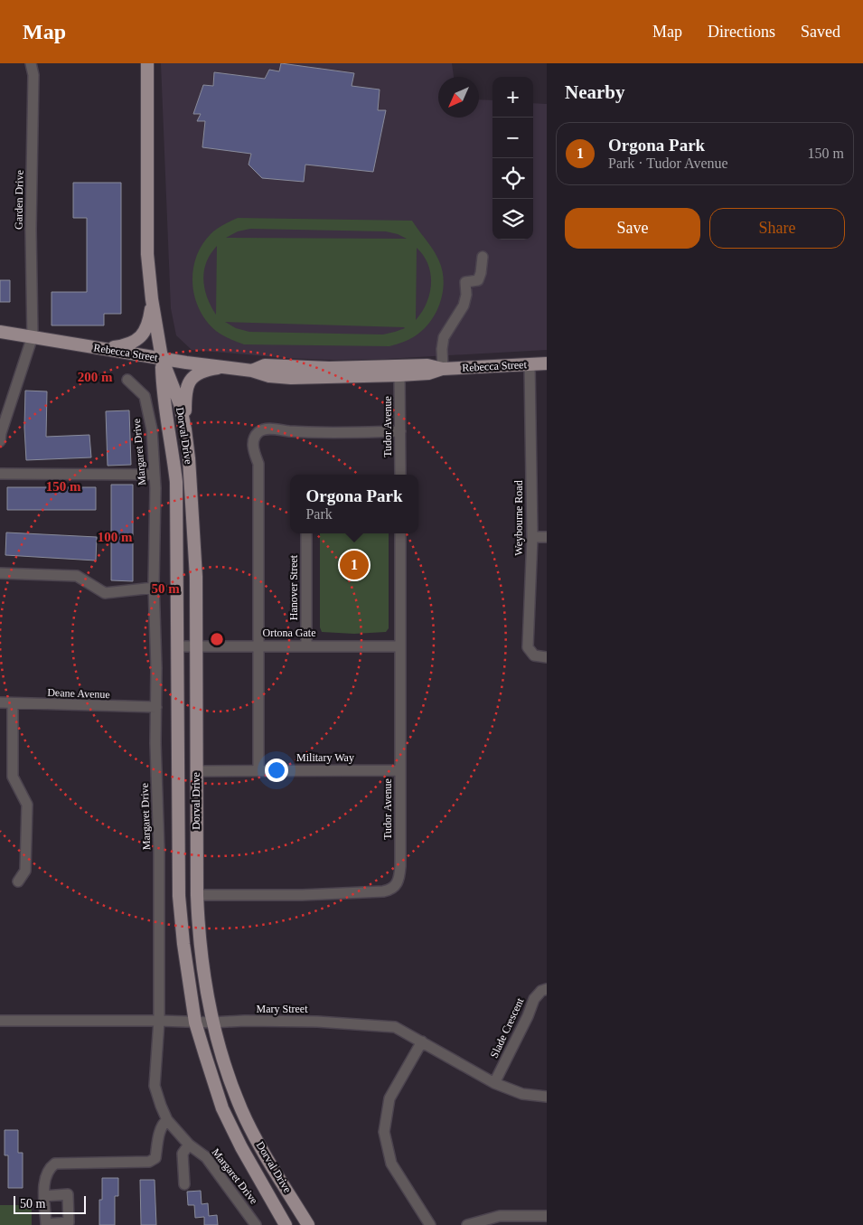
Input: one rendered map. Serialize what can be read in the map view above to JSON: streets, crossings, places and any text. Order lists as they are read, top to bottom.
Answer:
{
  "streets": {
    "main road": ["Rebecca Street", "Dorval Drive"],
    "street": [
      "Garden Drive",
      "Tudor Avenue",
      "Margaret Drive",
      "Weybourne Road",
      "Hanover Street",
      "Ortona Gate",
      "Deane Avenue",
      "Military Way",
      "Mary Street",
      "Slade Crescent"
    ]
  },
  "crossings": [
    ["Garden Drive", "Rebecca Street"],
    ["Rebecca Street", "Tudor Avenue"],
    ["Rebecca Street", "Dorval Drive"],
    ["Rebecca Street", "Weybourne Road"],
    ["Tudor Avenue", "Dorval Drive"],
    ["Tudor Avenue", "Ortona Gate"],
    ["Tudor Avenue", "Military Way"],
    ["Dorval Drive", "Ortona Gate"],
    ["Dorval Drive", "Military Way"],
    ["Dorval Drive", "Mary Street"],
    ["Margaret Drive", "Deane Avenue"],
    ["Margaret Drive", "Mary Street"],
    ["Hanover Street", "Ortona Gate"],
    ["Mary Street", "Slade Crescent"]
  ],
  "scale_bar": "50 m",
  "north": "bottom left",
  "page": {
    "header": "Map",
    "nav": ["Map", "Directions", "Saved"],
    "heading": "Nearby",
    "map_buttons": ["+", "−"],
    "list": [
      {
        "mark": "1",
        "name": "Orgona Park",
        "note": "Park · Tudor Avenue",
        "value": "150 m"
      }
    ],
    "buttons": ["Save", "Share"],
    "popup": ["Orgona Park", "Park"],
    "pins": "1",
    "scale": "50 m"
  },
  "rings": [
    "200 m",
    "150 m",
    "100 m",
    "50 m"
  ]
}
